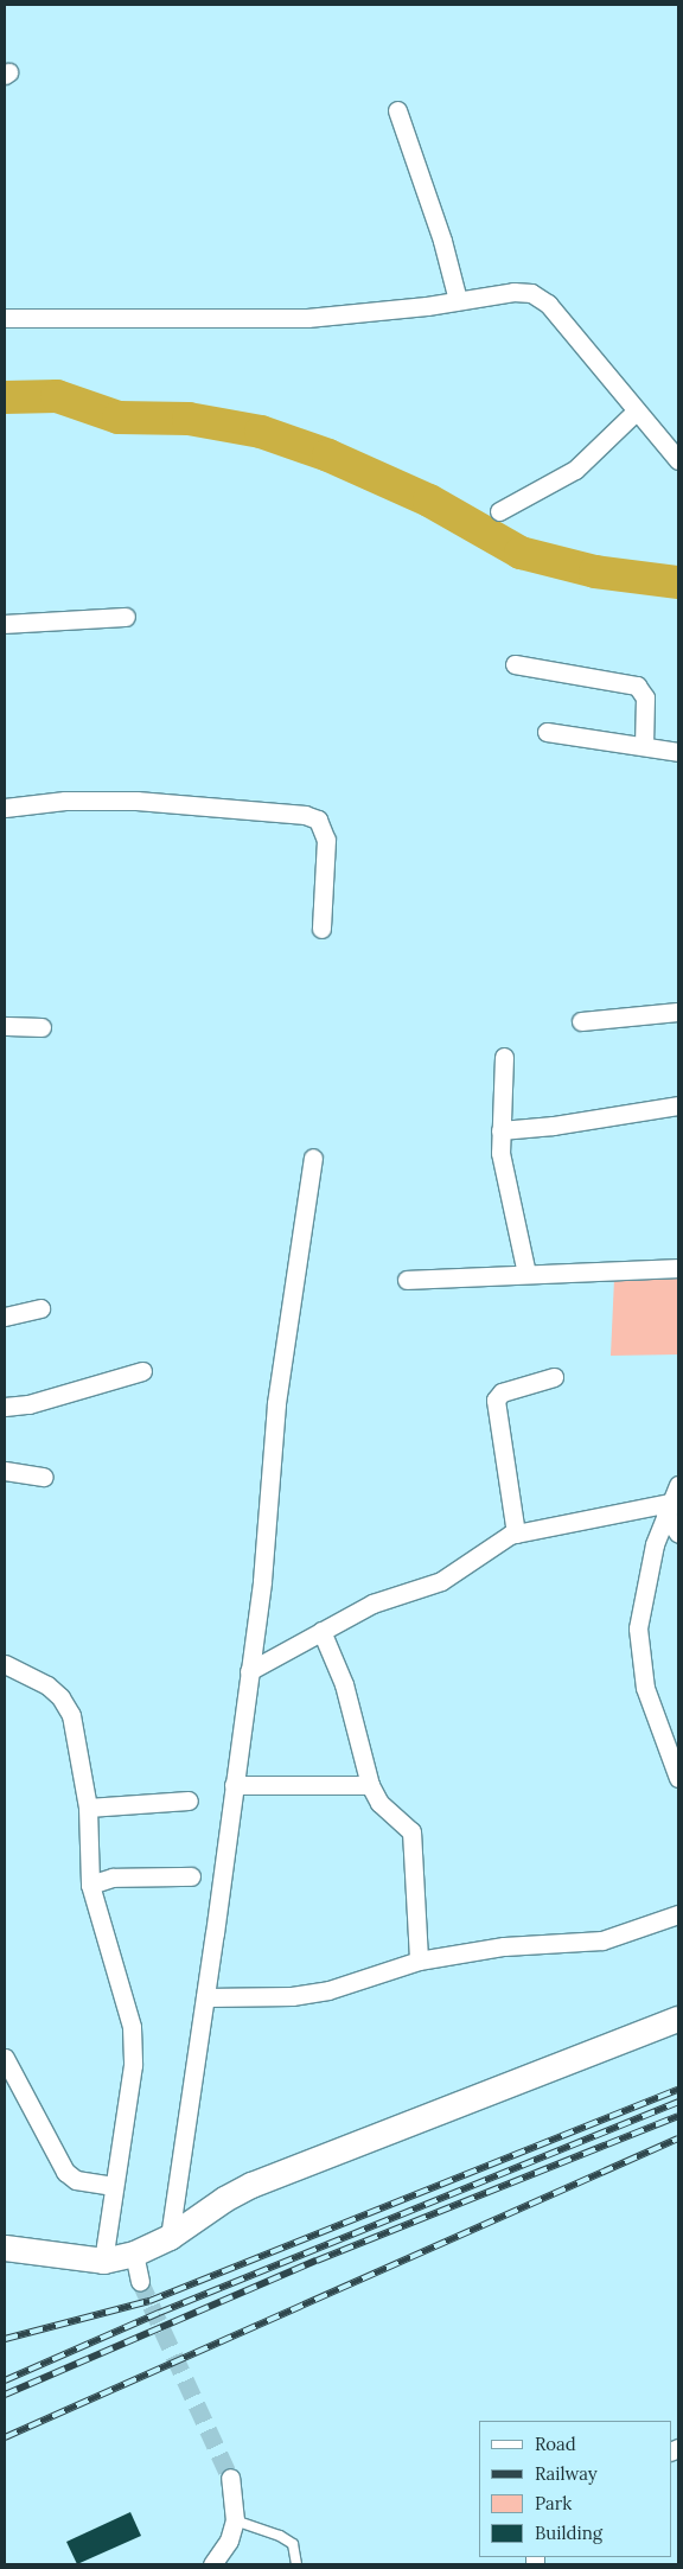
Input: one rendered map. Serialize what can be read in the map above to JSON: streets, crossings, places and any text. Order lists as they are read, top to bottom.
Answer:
{
  "legend": [
    "Road",
    "Railway",
    "Park",
    "Building"
  ]
}
